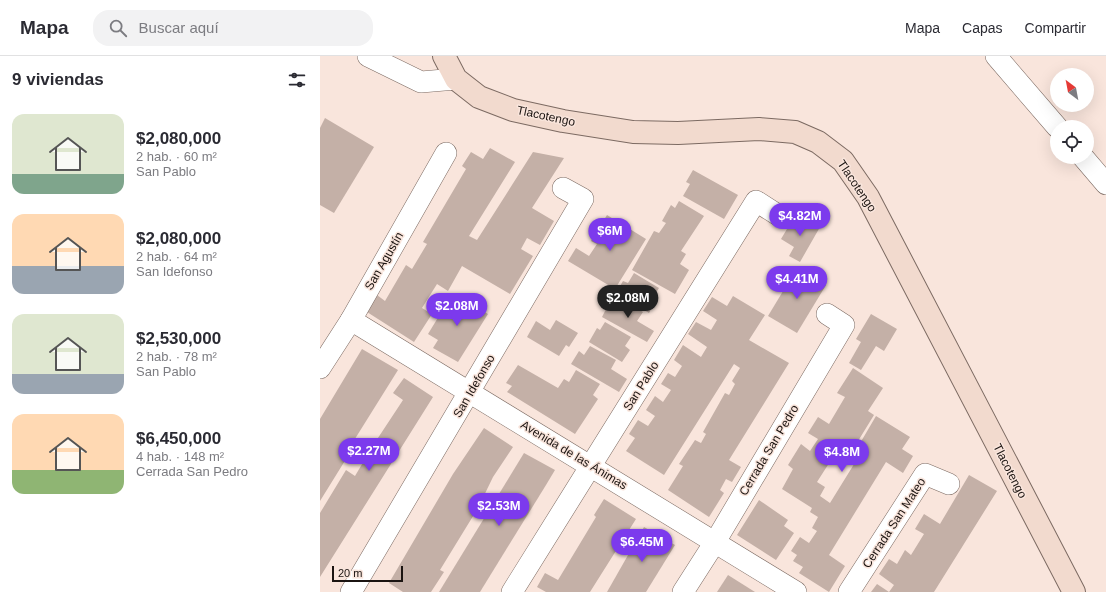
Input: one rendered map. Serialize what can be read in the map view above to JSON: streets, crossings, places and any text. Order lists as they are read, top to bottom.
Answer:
{
  "streets": {
    "street": [
      "Tlacotengo",
      "San Agustín",
      "San Idefonso",
      "San Pablo",
      "Cerrada San Pedro",
      "Avenida de las Ánimas",
      "Cerrada San Mateo"
    ]
  },
  "crossings": [
    ["San Agustín", "Avenida de las Ánimas"],
    ["San Idefonso", "Avenida de las Ánimas"],
    ["San Pablo", "Avenida de las Ánimas"],
    ["Cerrada San Pedro", "Avenida de las Ánimas"]
  ],
  "scale_bar": "20 m",
  "north": "top left",
  "page": {
    "header": "Mapa",
    "search": "Buscar aquí",
    "nav": ["Mapa", "Capas", "Compartir"],
    "heading": "9 viviendas",
    "list": [
      {
        "name": "$2,080,000",
        "note": "2 hab. · 60 m² · San Pablo"
      },
      {
        "name": "$2,080,000",
        "note": "2 hab. · 64 m² · San Idefonso"
      },
      {
        "name": "$2,530,000",
        "note": "2 hab. · 78 m² · San Pablo"
      },
      {
        "name": "$6,450,000",
        "note": "4 hab. · 148 m² · Cerrada San Pedro"
      }
    ],
    "price": [
      "$4.82M",
      "$6M",
      "$4.41M",
      "$2.08M",
      "$2.08M",
      "$2.27M",
      "$4.8M",
      "$2.53M",
      "$6.45M"
    ],
    "scale": "20 m"
  }
}
